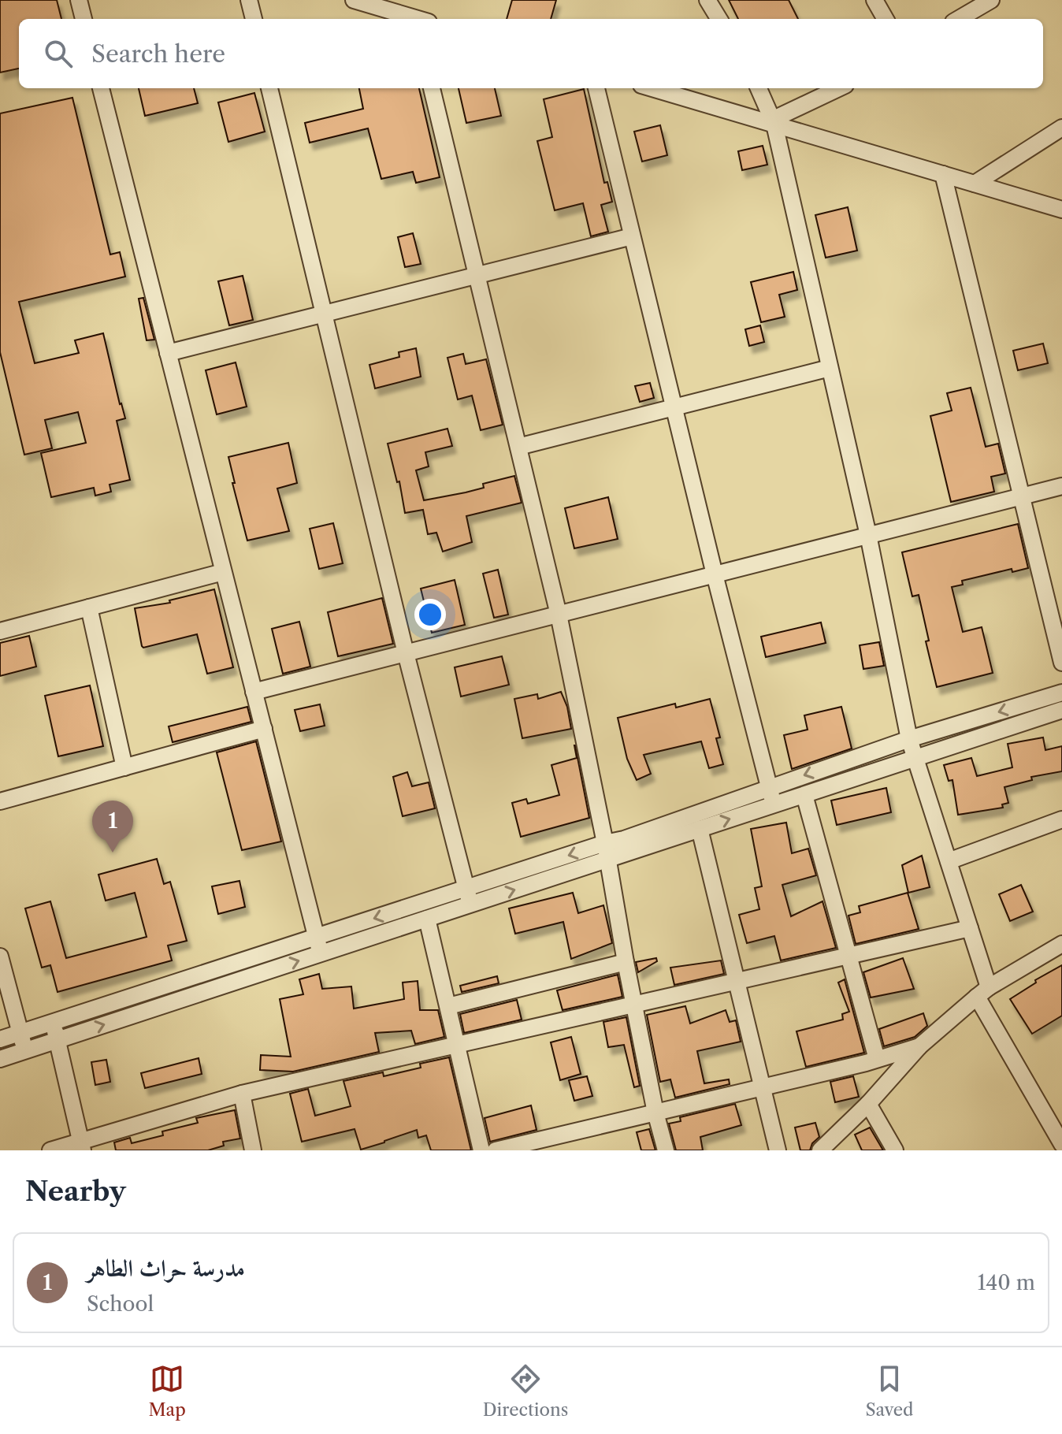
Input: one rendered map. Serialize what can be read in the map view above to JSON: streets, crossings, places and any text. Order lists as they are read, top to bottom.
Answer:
{
  "page": {
    "search": "Search here",
    "pins": "1",
    "heading": "Nearby",
    "list": [
      {
        "mark": "1",
        "name": "مدرسة حراث الطاهر",
        "note": "School",
        "value": "140 m"
      }
    ],
    "nav": ["Map", "Directions", "Saved"]
  }
}
